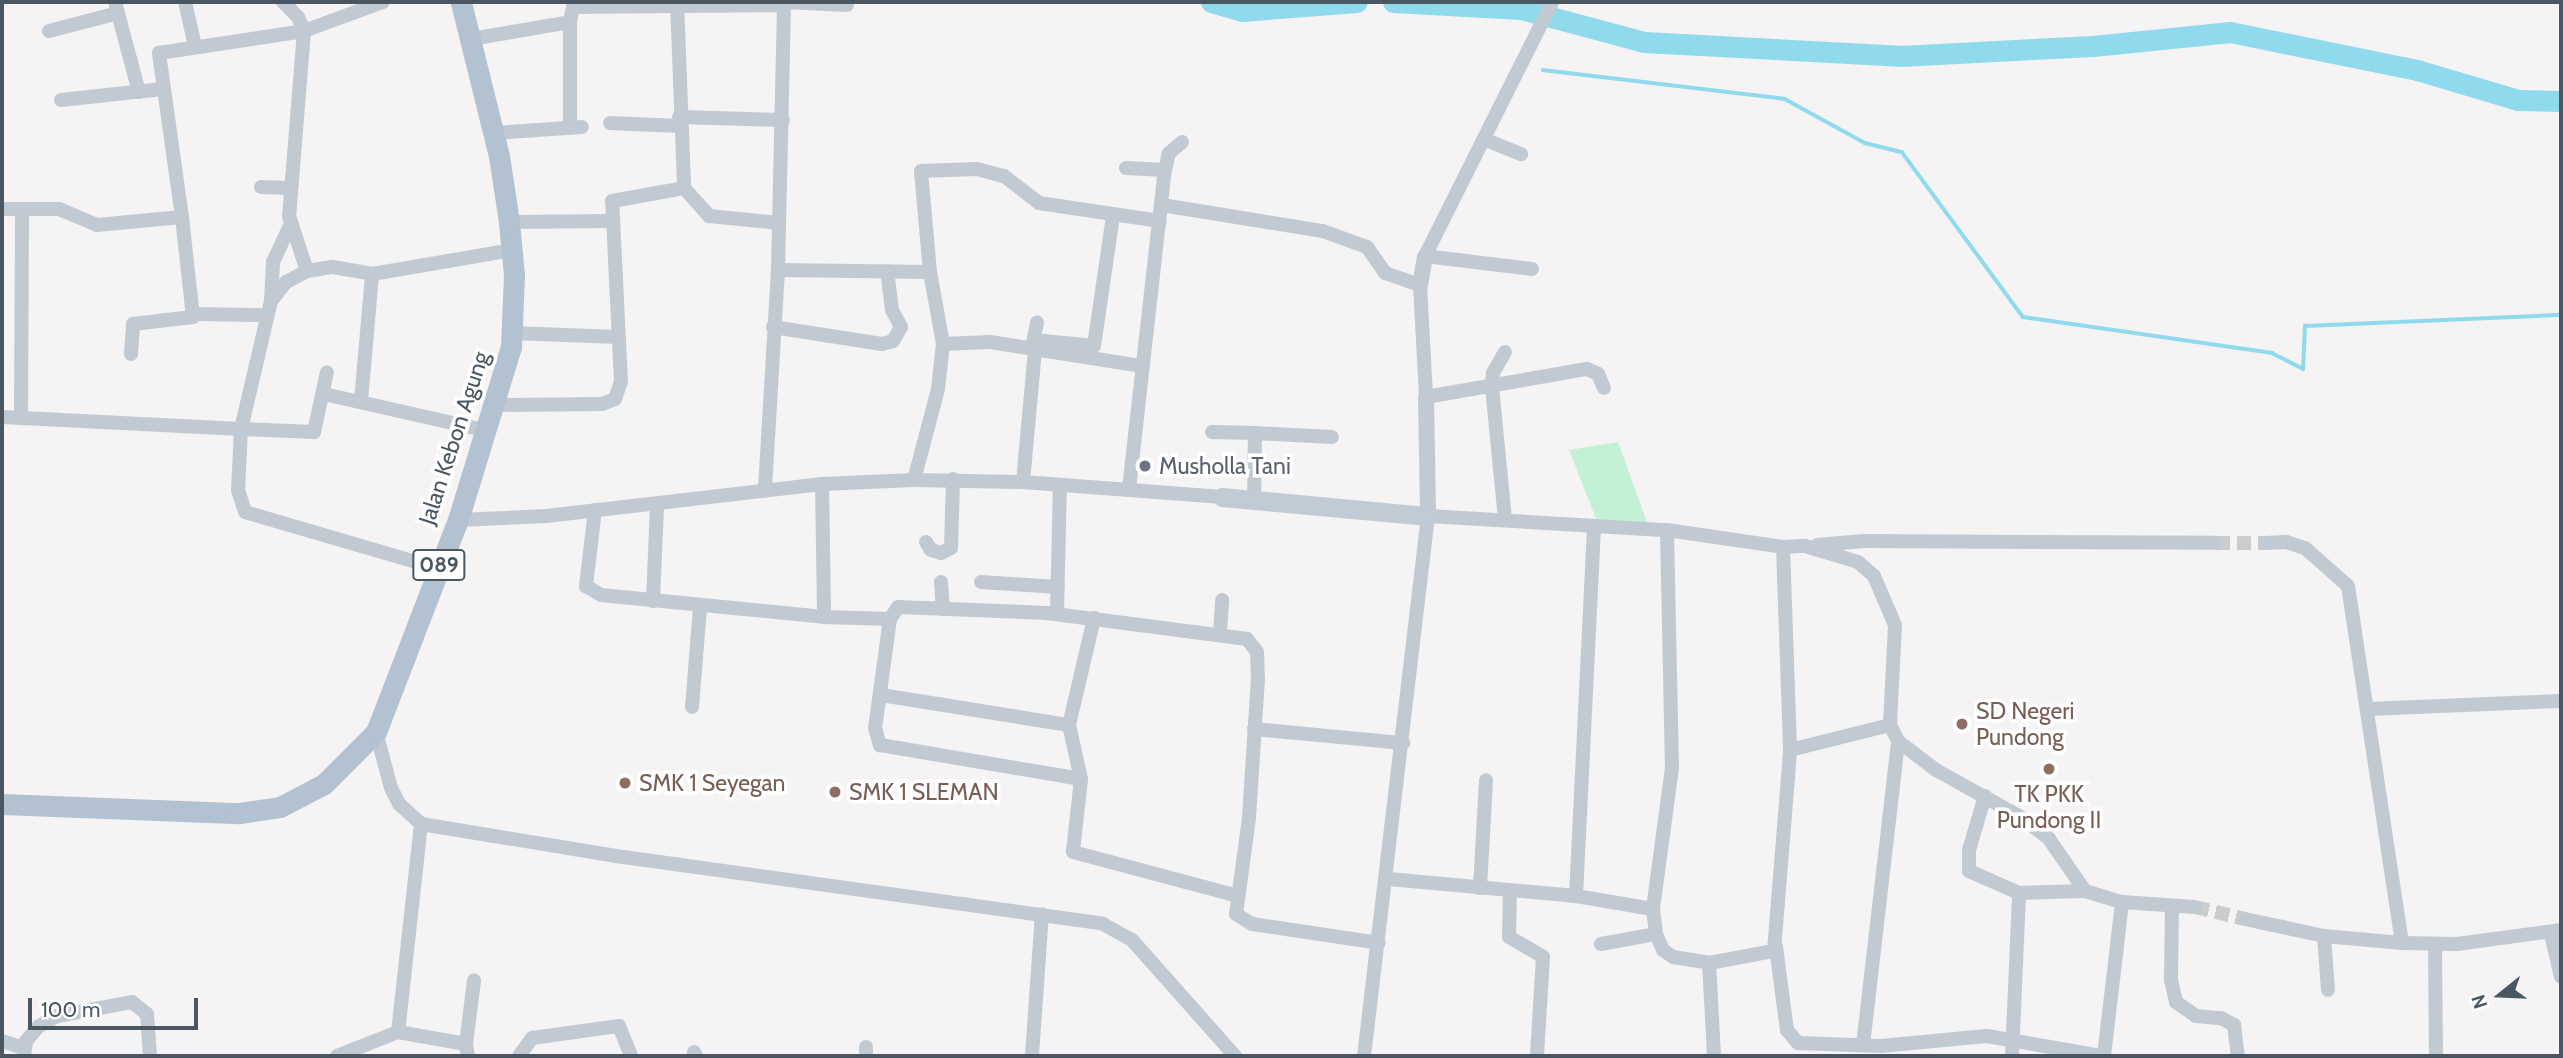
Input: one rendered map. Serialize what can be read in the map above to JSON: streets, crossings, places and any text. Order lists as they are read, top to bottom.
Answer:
{
  "streets": {
    "main road": ["Jalan Kebon Agung", "089"]
  },
  "places": [
    "Musholla Tani",
    "SD Negeri Pundong",
    "TK PKK Pundong II",
    "SMK 1 Seyegan",
    "SMK 1 SLEMAN"
  ],
  "scale_bar": "100 m",
  "north": "left"
}
